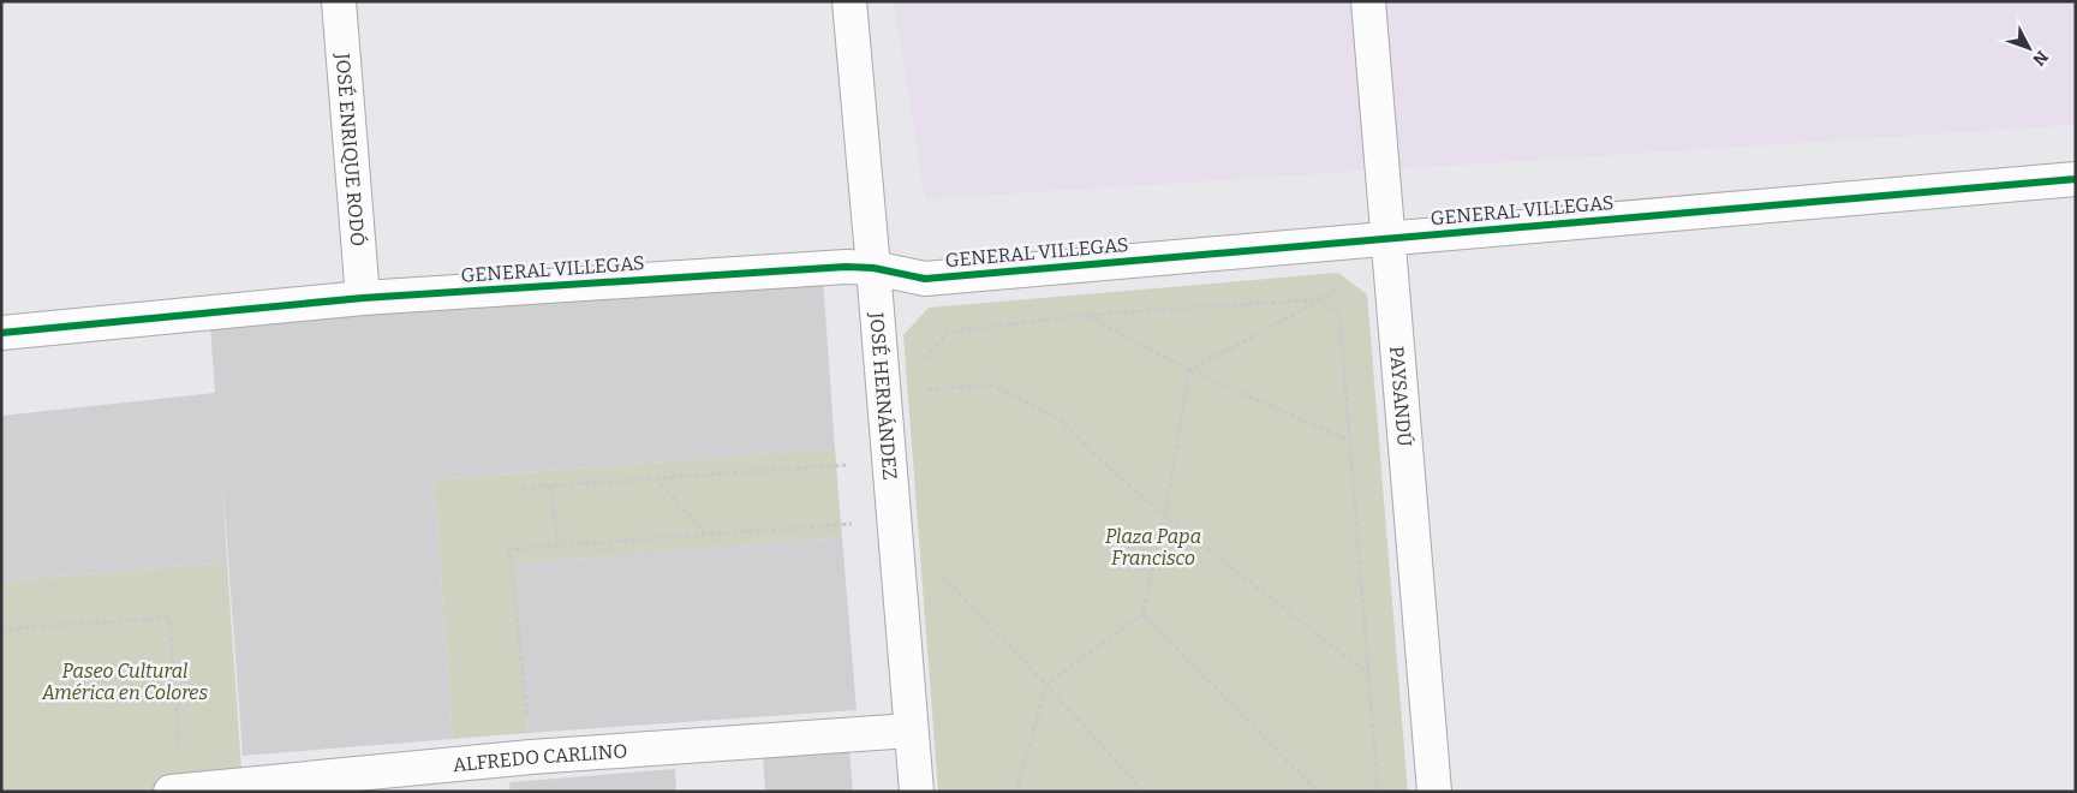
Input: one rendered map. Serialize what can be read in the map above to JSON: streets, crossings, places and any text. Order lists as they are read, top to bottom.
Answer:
{
  "streets": {
    "street": [
      "JOSÉ ENRIQUE RODÓ",
      "GENERAL VILLEGAS",
      "JOSÉ HERNÁNDEZ",
      "PAYSANDÚ",
      "ALFREDO CARLINO"
    ]
  },
  "crossings": [
    ["JOSÉ ENRIQUE RODÓ", "GENERAL VILLEGAS"],
    ["GENERAL VILLEGAS", "JOSÉ HERNÁNDEZ"],
    ["GENERAL VILLEGAS", "PAYSANDÚ"],
    ["JOSÉ HERNÁNDEZ", "ALFREDO CARLINO"]
  ],
  "parks": ["Plaza Papa Francisco", "Paseo Cultural América en Colores"],
  "north": "bottom right"
}
